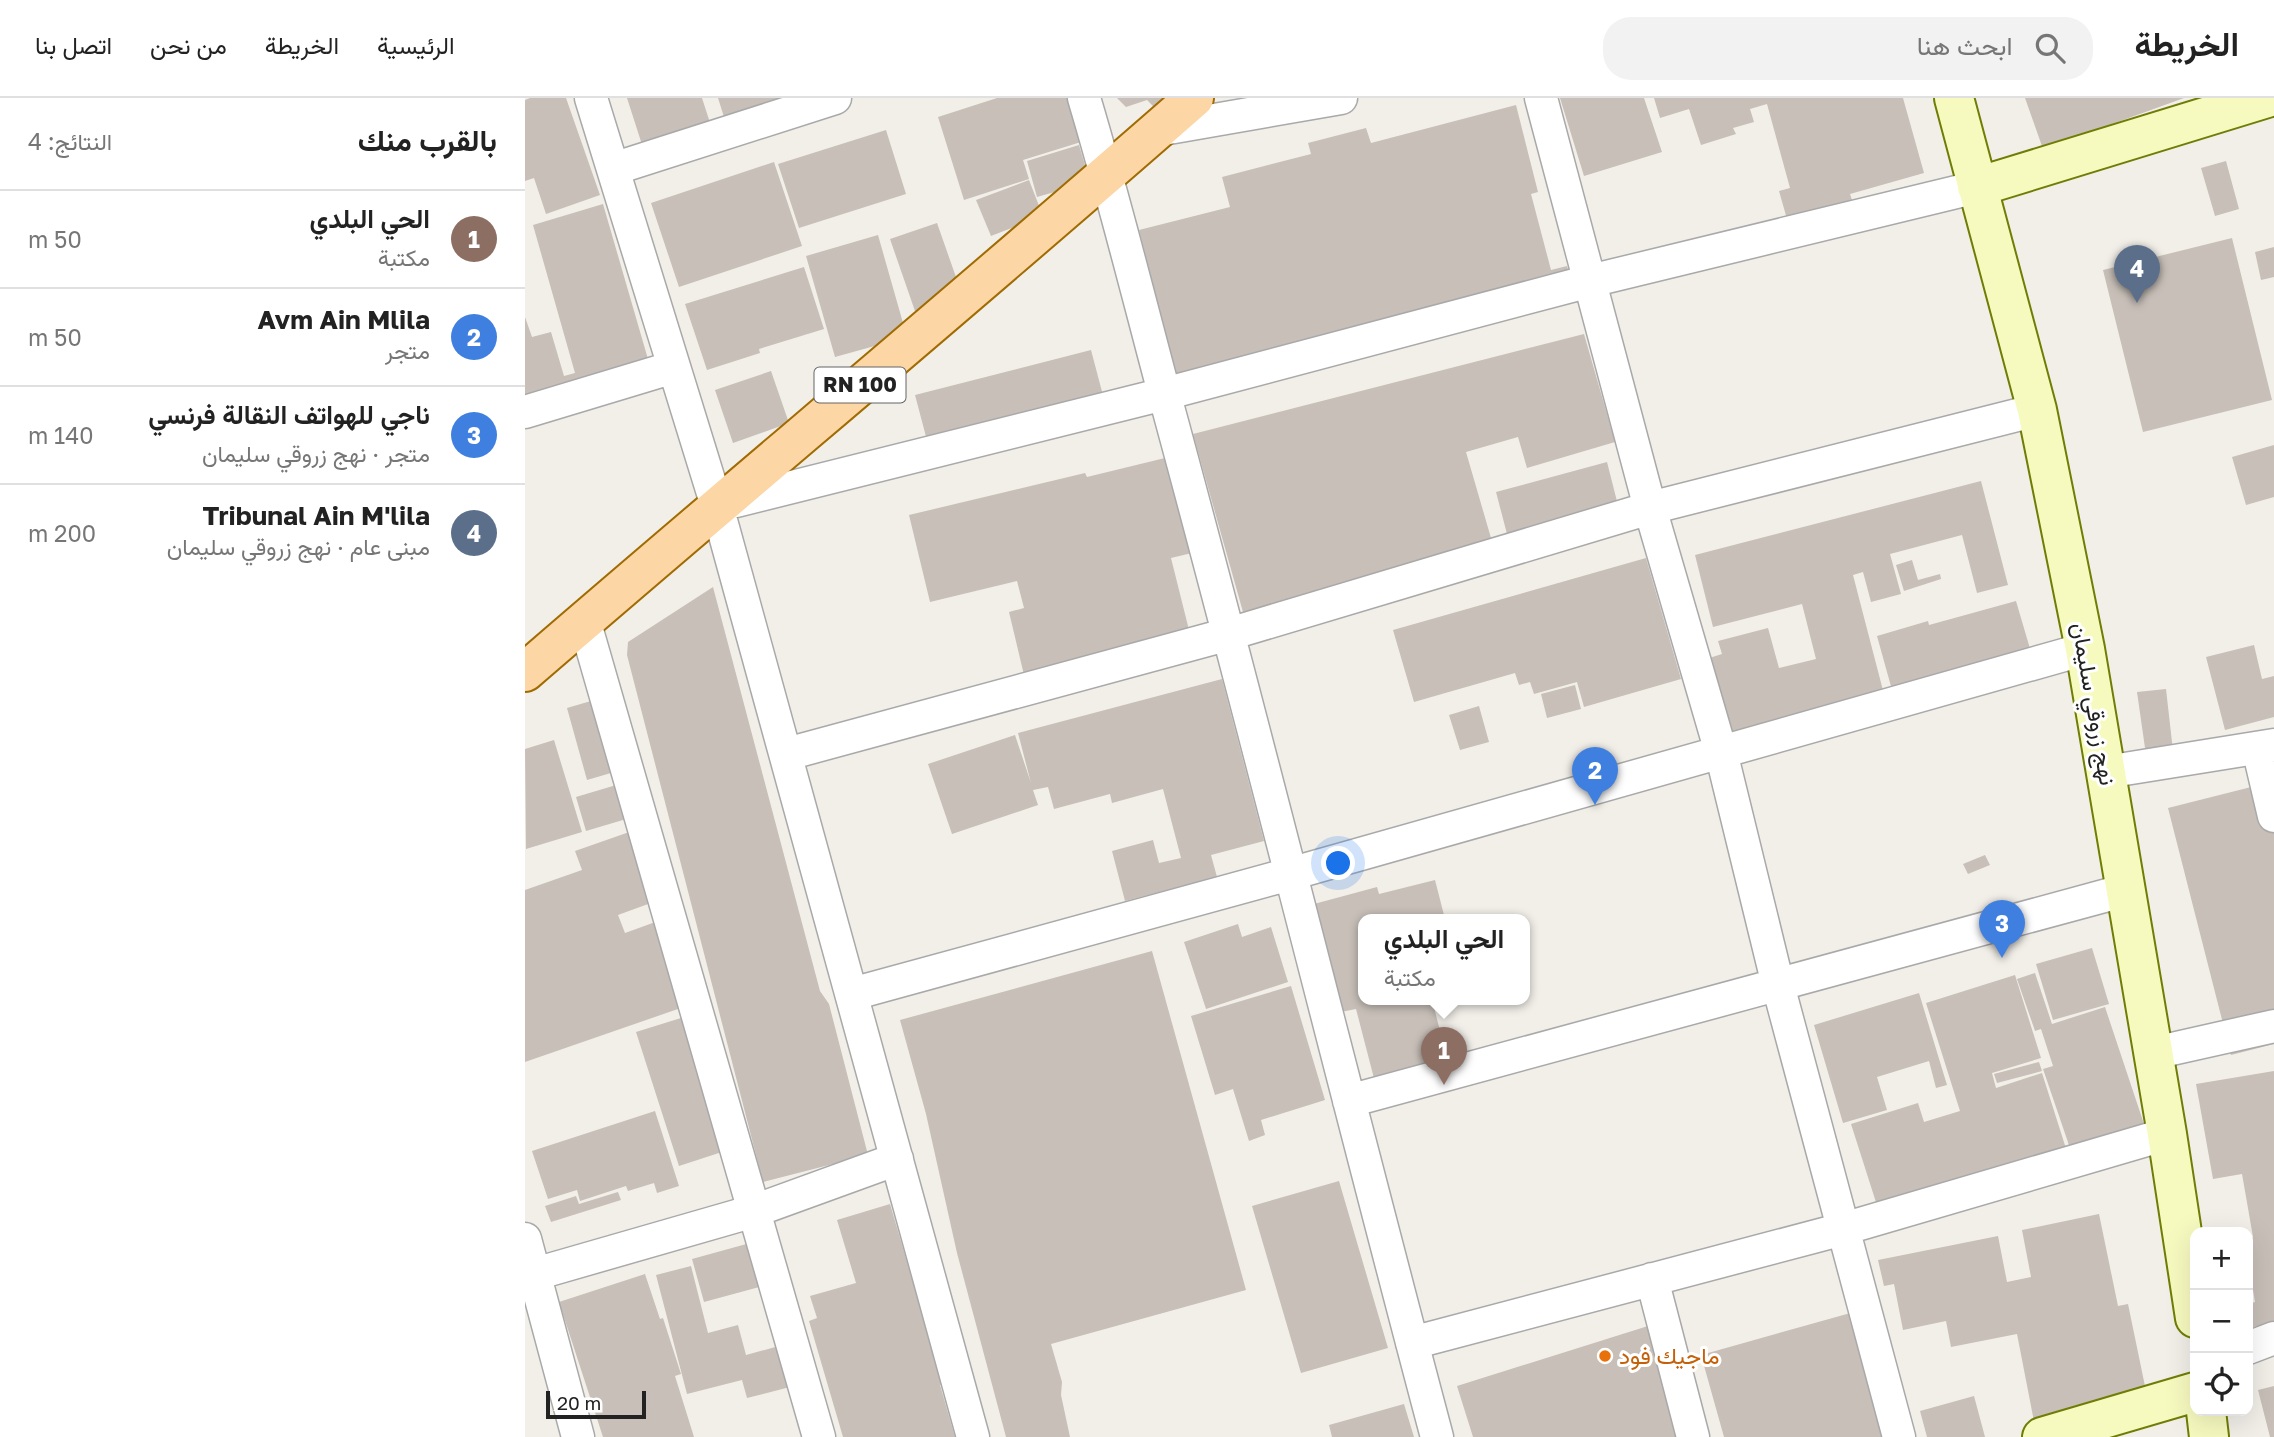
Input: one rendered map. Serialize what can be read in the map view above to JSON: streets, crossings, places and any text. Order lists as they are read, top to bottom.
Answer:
{
  "streets": {
    "main road": ["RN 100", "نهج زروقي سليمان"]
  },
  "places": ["ماجيك فود"],
  "scale_bar": "20 m",
  "page": {
    "header": "الخريطة",
    "search": "ابحث هنا",
    "nav": [
      "الرئيسية",
      "الخريطة",
      "من نحن",
      "اتصل بنا"
    ],
    "heading": ["بالقرب منك", "النتائج: 4"],
    "list": [
      {
        "mark": "1",
        "name": "الحي البلدي",
        "note": "مكتبة",
        "value": "50 m"
      },
      {
        "mark": "2",
        "name": "Avm Ain Mlila",
        "note": "متجر",
        "value": "50 m"
      },
      {
        "mark": "3",
        "name": "ناجي للهواتف النقالة فرنسي",
        "note": "متجر · نهج زروقي سليمان",
        "value": "140 m"
      },
      {
        "mark": "4",
        "name": "Tribunal Ain M'lila",
        "note": "مبنى عام · نهج زروقي سليمان",
        "value": "200 m"
      }
    ],
    "pins": [
      "4",
      "2",
      "3",
      "1"
    ],
    "popup": ["الحي البلدي", "مكتبة"],
    "map_buttons": ["+", "−"],
    "scale": "20 m"
  }
}
